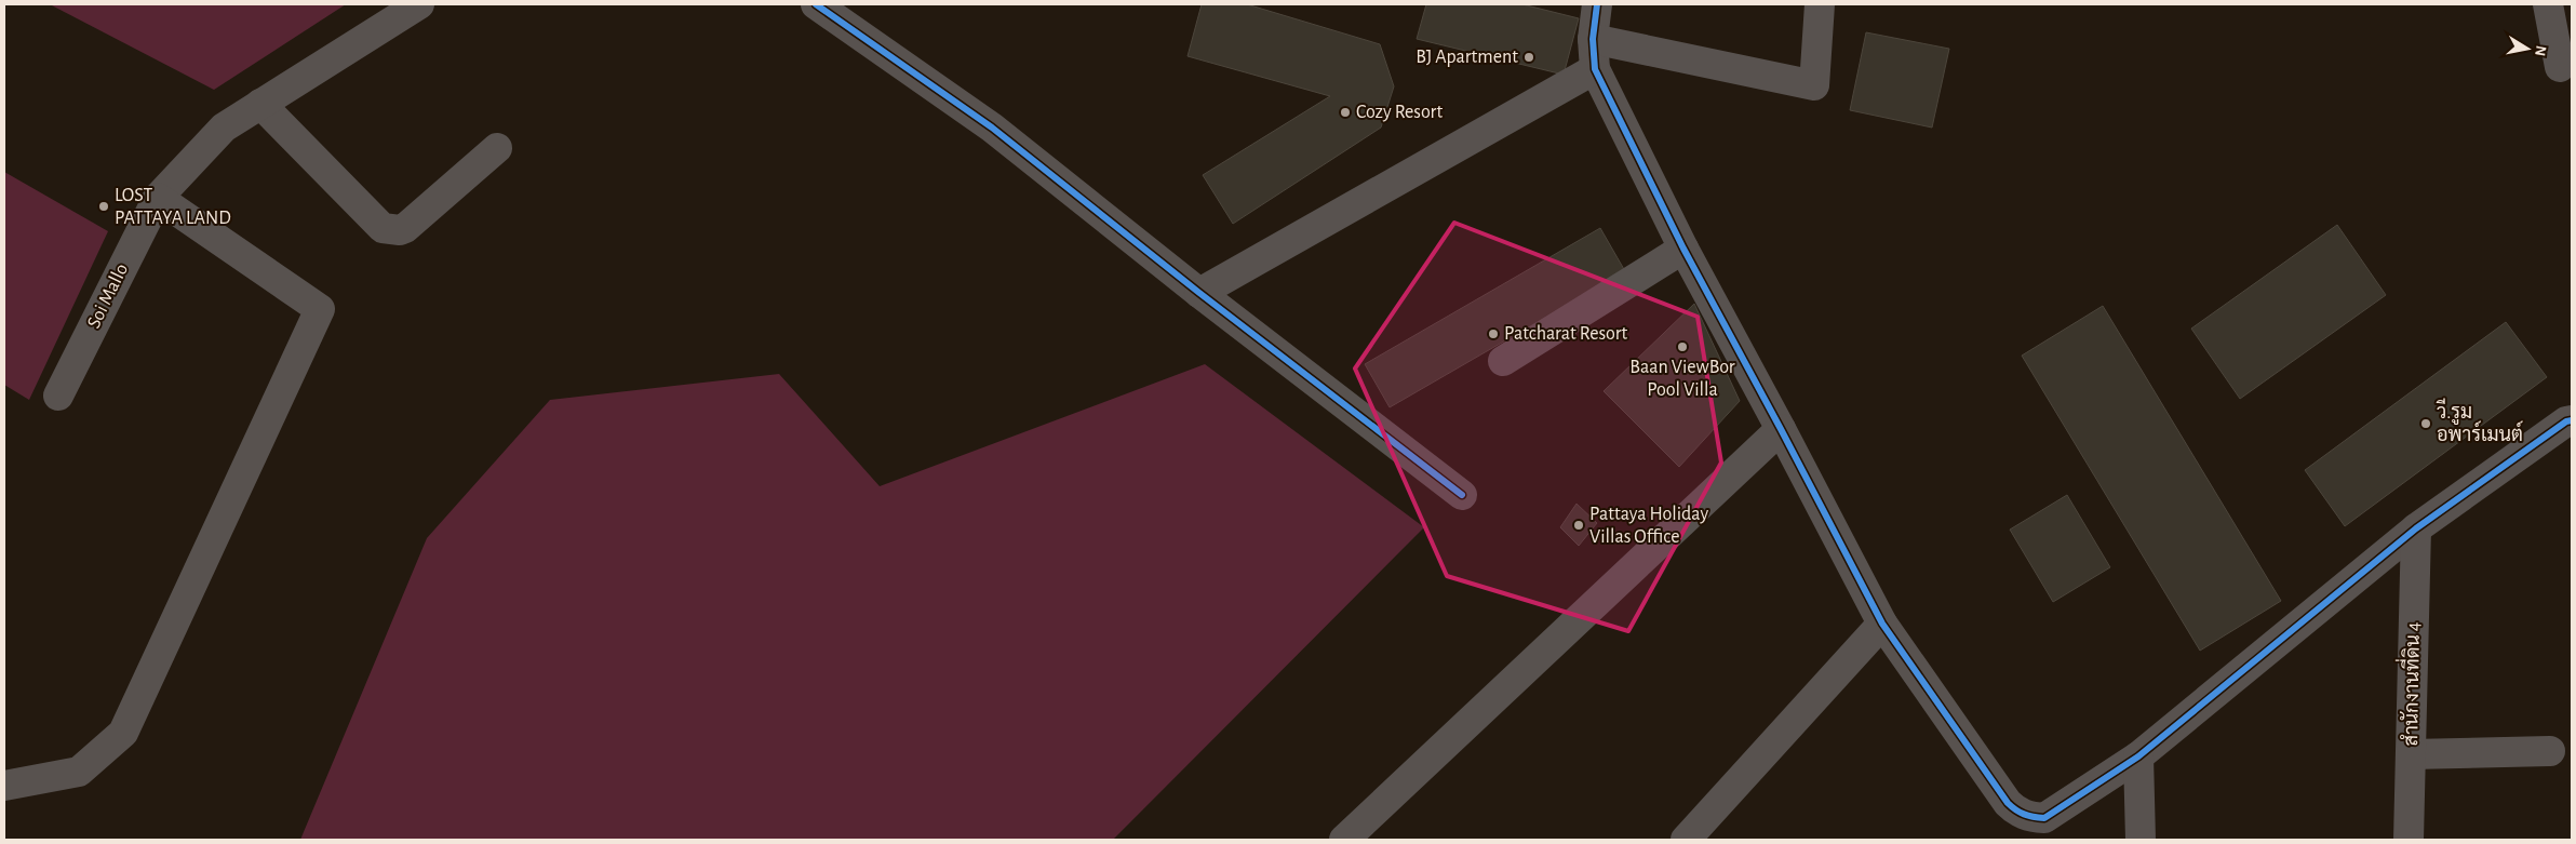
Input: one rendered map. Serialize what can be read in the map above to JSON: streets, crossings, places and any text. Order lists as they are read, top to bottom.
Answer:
{
  "streets": {
    "street": ["Soi Mallo", "สำนักงานที่ดิน 4"]
  },
  "places": [
    "BJ Apartment",
    "Cozy Resort",
    "LOST PATTAYA LAND",
    "Patcharat Resort",
    "Baan ViewBor Pool Villa",
    "วี.รูม อพาร์เมนต์",
    "Pattaya Holiday Villas Office"
  ],
  "north": "right"
}
